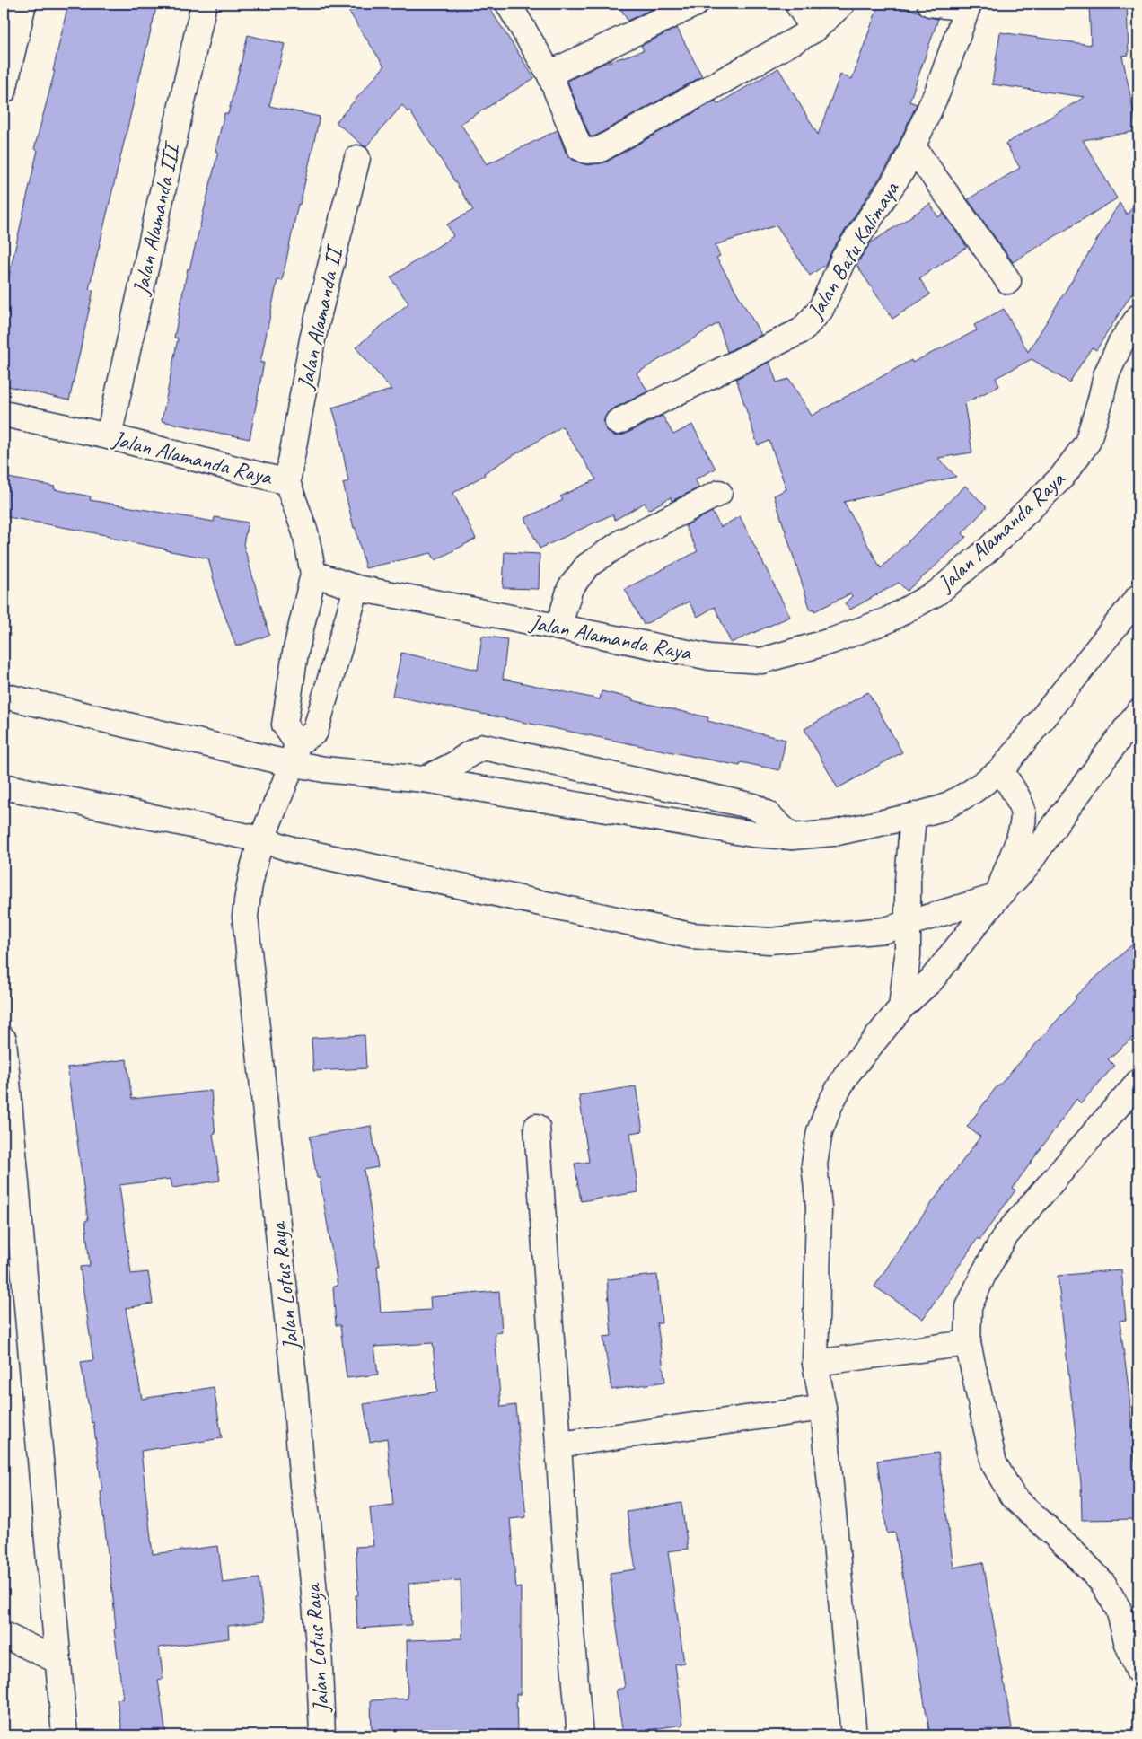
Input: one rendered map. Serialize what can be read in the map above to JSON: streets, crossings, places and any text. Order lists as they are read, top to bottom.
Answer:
{
  "streets": {
    "street": [
      "Jalan Alamanda III",
      "Jalan Batu Kalimaya",
      "Jalan Alamanda II",
      "Jalan Alamanda Raya",
      "Jalan Lotus Raya"
    ]
  },
  "crossings": [
    ["Jalan Alamanda III", "Jalan Alamanda Raya"],
    ["Jalan Alamanda II", "Jalan Alamanda Raya"]
  ]
}
